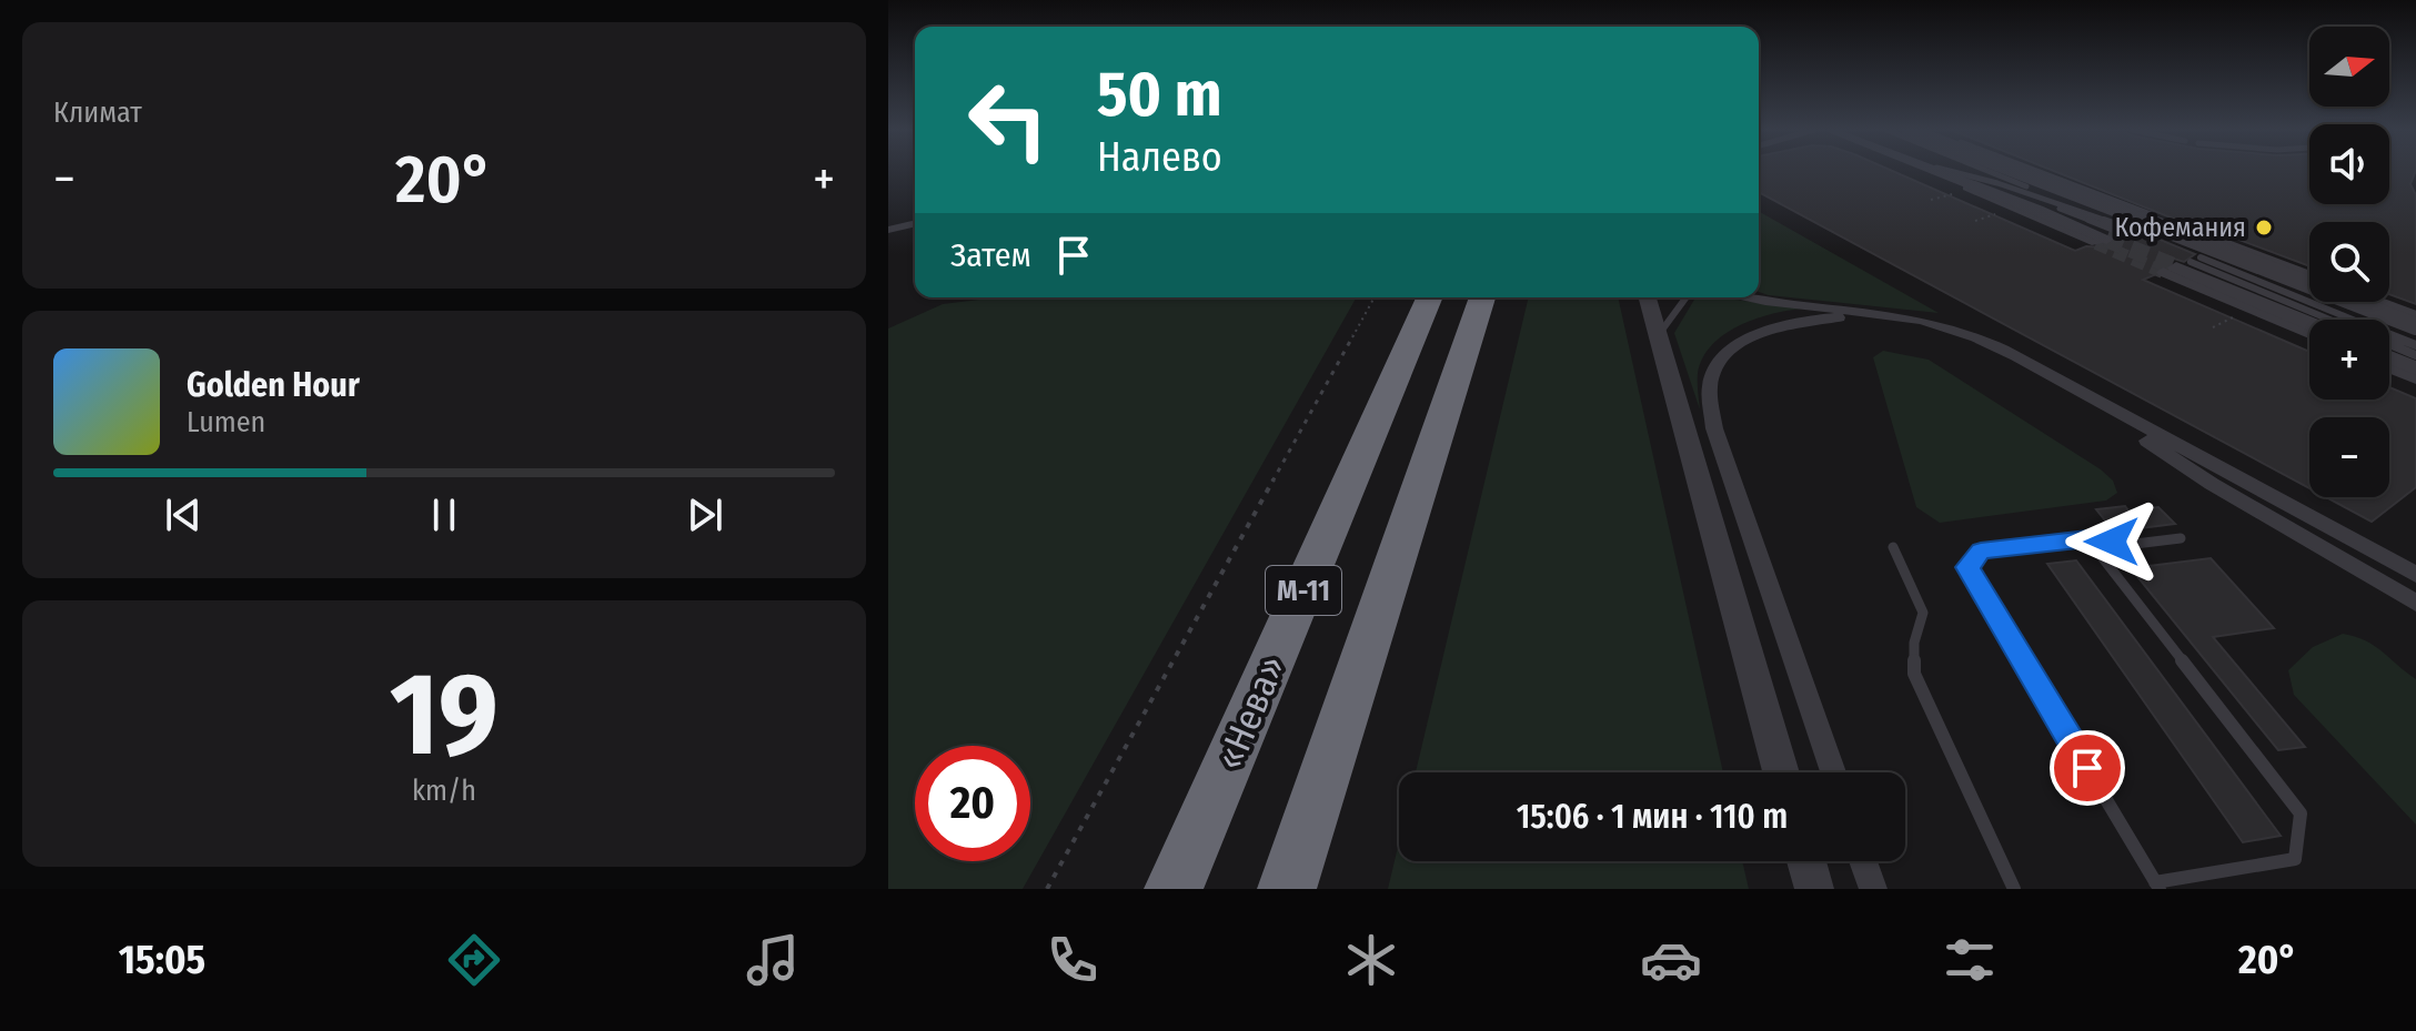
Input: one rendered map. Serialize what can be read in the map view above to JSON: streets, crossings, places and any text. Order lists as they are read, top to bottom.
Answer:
{
  "streets": {
    "highway": ["М-11", "«Нева»"]
  },
  "places": ["Кофемания"],
  "north": "right",
  "page": {
    "tile": [
      "Климат",
      ["19", "km/h"]
    ],
    "map_buttons": ["+", "−"],
    "turn": ["50 m", "Налево"],
    "heat": ["−", "20°", "+"],
    "then": "Затем",
    "song": ["Golden Hour", "Lumen"],
    "limit": "20",
    "trip": "15:06 · 1 мин · 110 m",
    "tabs": ["15:05", "20°"]
  }
}
